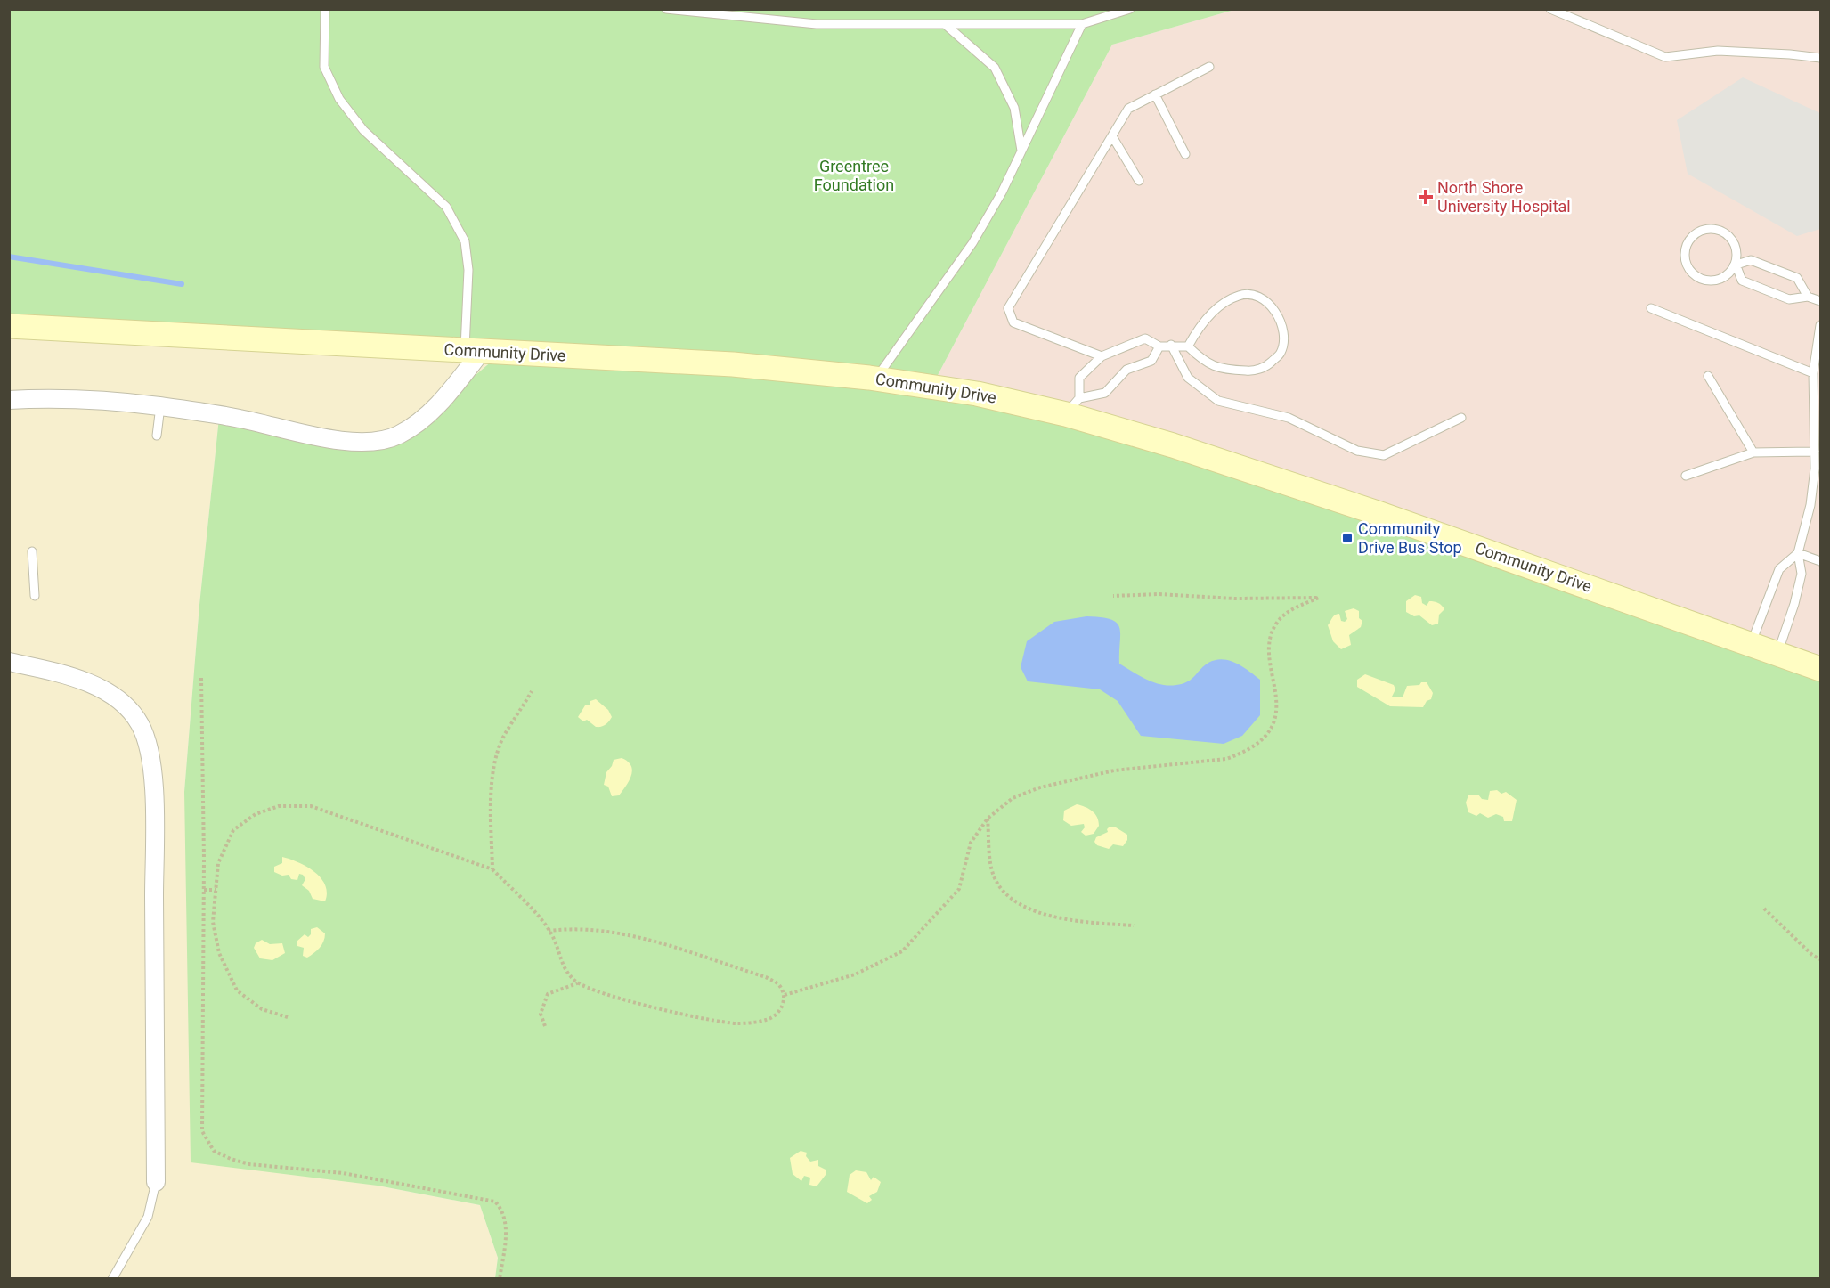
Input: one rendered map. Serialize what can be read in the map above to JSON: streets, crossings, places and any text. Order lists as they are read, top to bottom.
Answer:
{
  "streets": {
    "main road": ["Community Drive"]
  },
  "parks": ["Greentree Foundation"],
  "places": {
    "health": ["North Shore University Hospital"],
    "transit": ["Community Drive Bus Stop"]
  }
}
